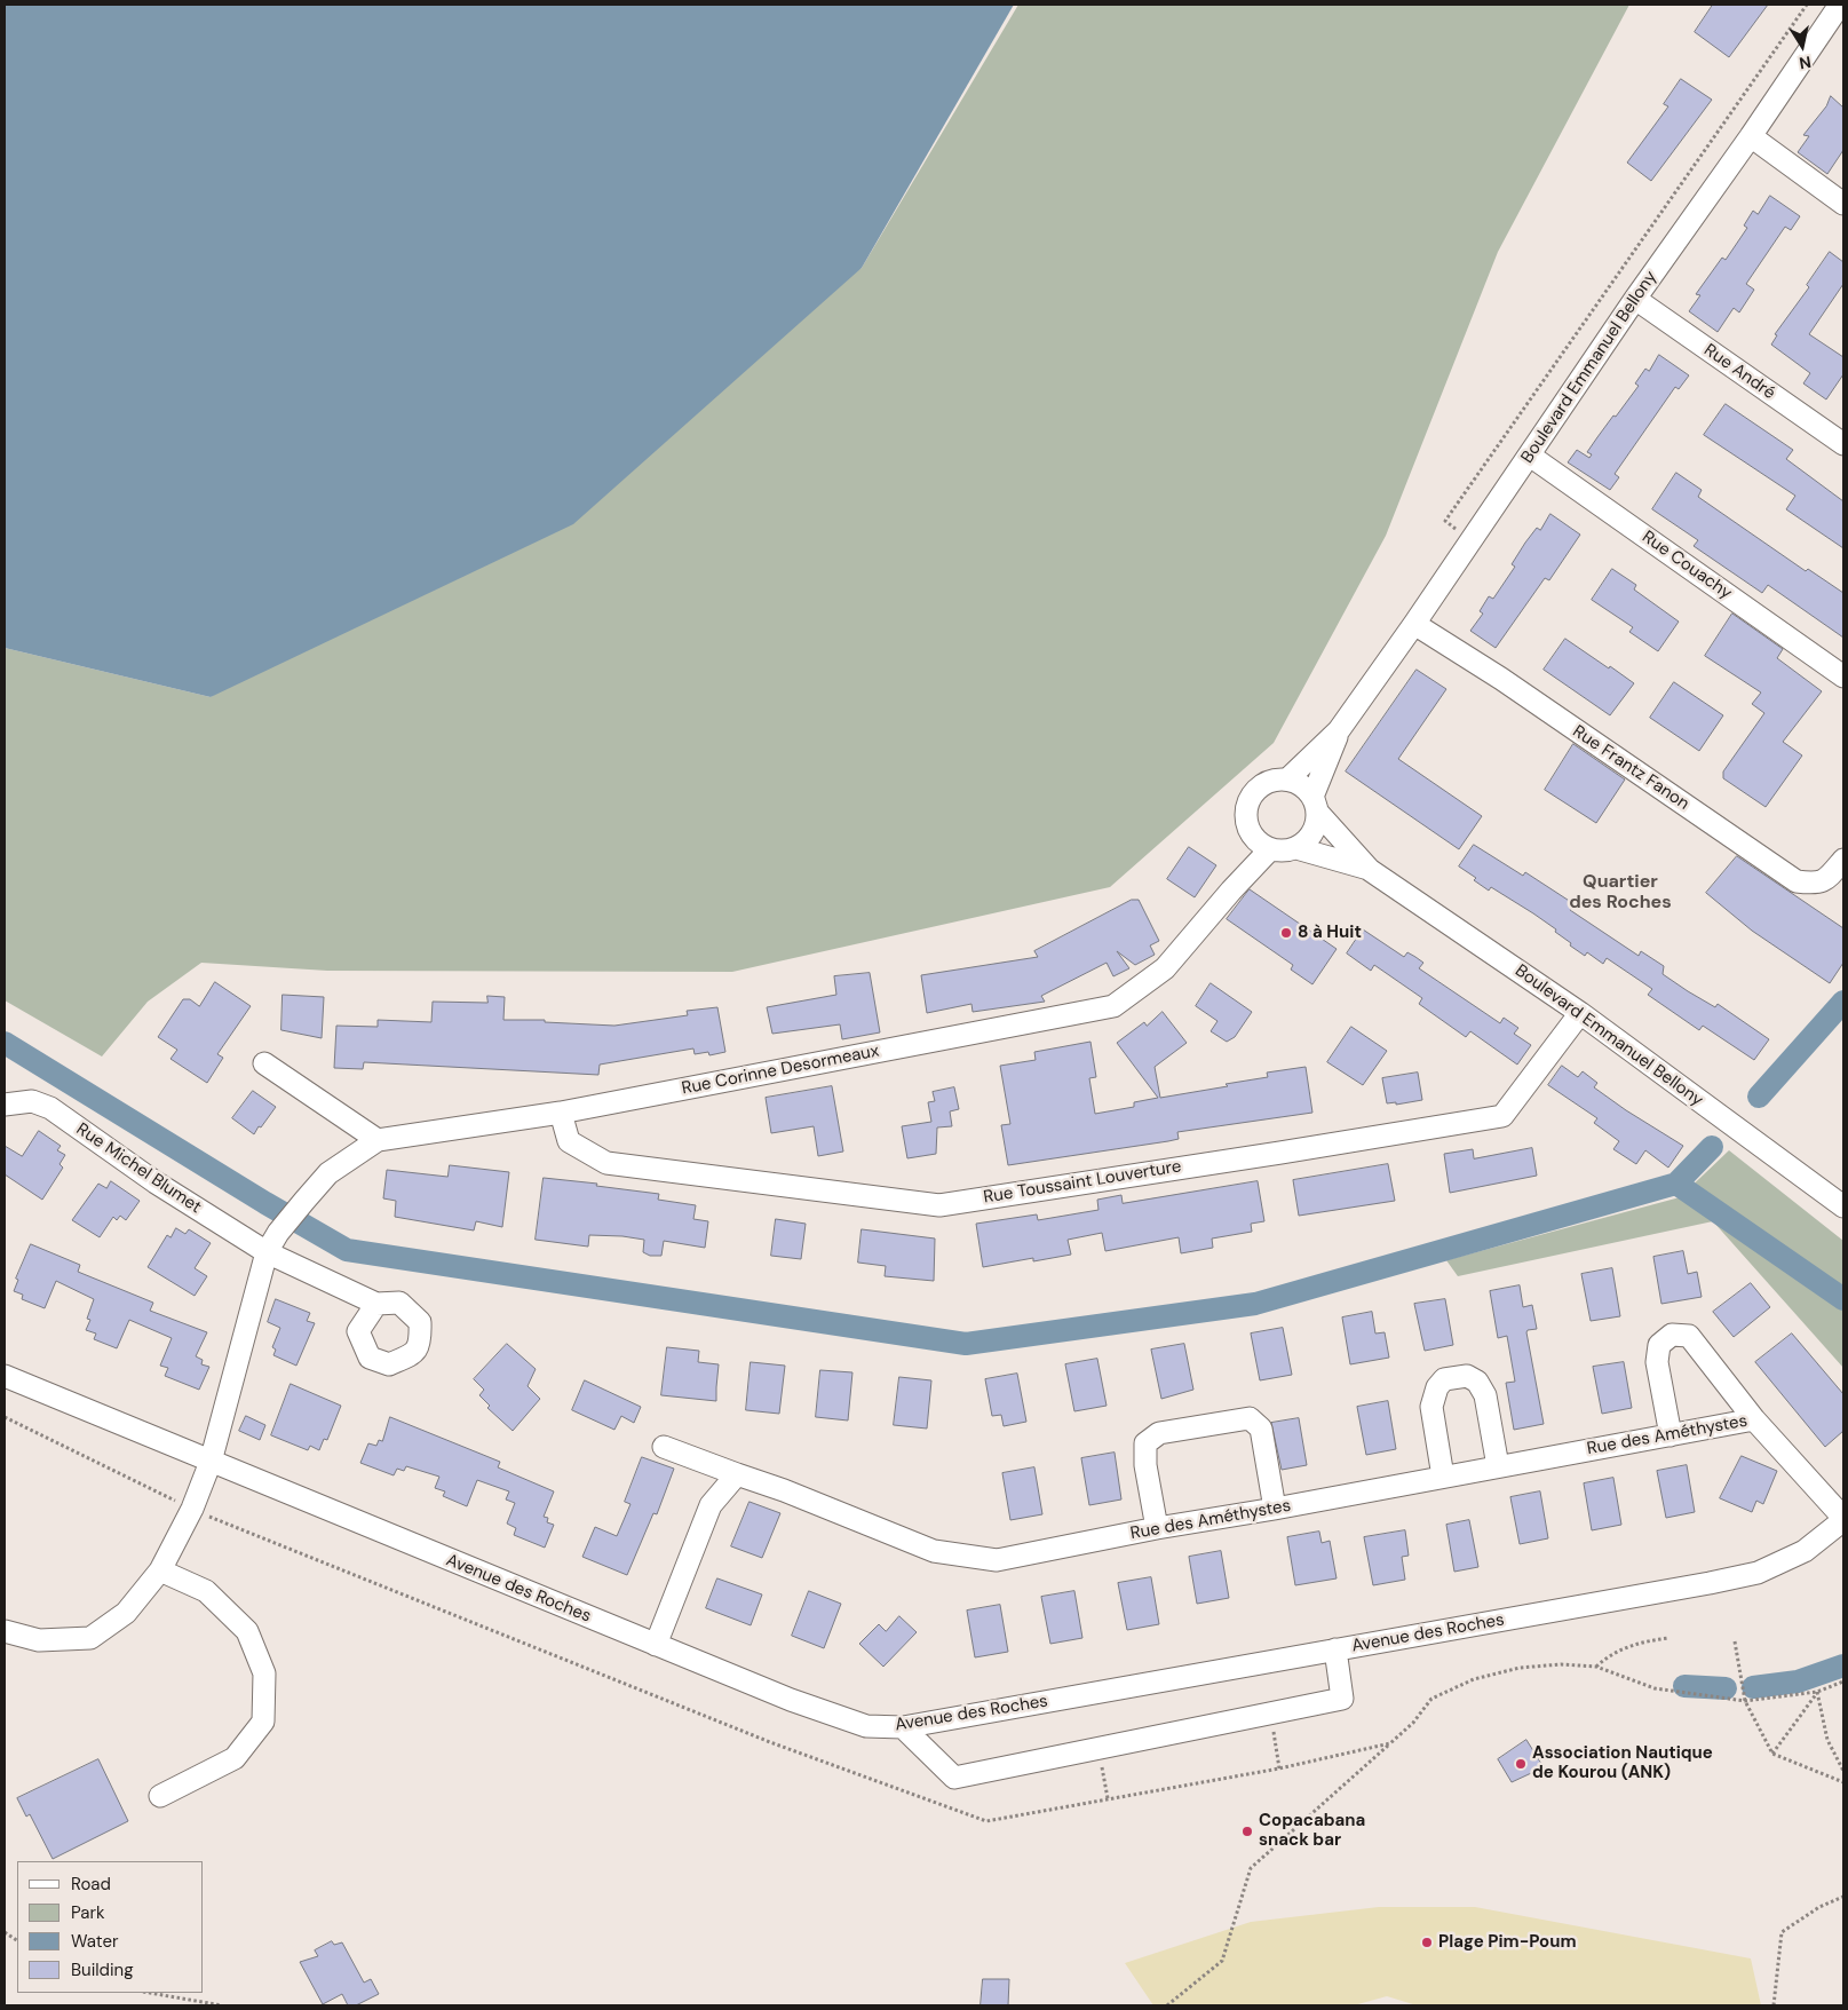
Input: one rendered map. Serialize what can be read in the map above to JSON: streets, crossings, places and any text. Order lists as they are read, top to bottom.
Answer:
{
  "streets": {
    "street": [
      "Boulevard Emmanuel Bellony",
      "Rue André",
      "Rue Couachy",
      "Rue Frantz Fanon",
      "Rue Corinne Desormeaux",
      "Rue Michel Blumet",
      "Rue Toussaint Louverture",
      "Rue des Améthystes",
      "Avenue des Roches"
    ]
  },
  "crossings": [
    ["Boulevard Emmanuel Bellony", "Rue André"],
    ["Boulevard Emmanuel Bellony", "Rue Couachy"],
    ["Boulevard Emmanuel Bellony", "Rue Frantz Fanon"],
    ["Boulevard Emmanuel Bellony", "Rue Corinne Desormeaux"],
    ["Boulevard Emmanuel Bellony", "Rue Toussaint Louverture"],
    ["Rue Corinne Desormeaux", "Rue Michel Blumet"],
    ["Rue Corinne Desormeaux", "Rue Toussaint Louverture"],
    ["Rue des Améthystes", "Avenue des Roches"]
  ],
  "districts": ["Quartier des Roches"],
  "places": [
    "8 à Huit",
    "Association Nautique de Kourou (ANK)",
    "Copacabana snack bar",
    "Plage Pim-Poum"
  ],
  "legend": [
    "Road",
    "Park",
    "Water",
    "Building"
  ],
  "north": "bottom"
}
